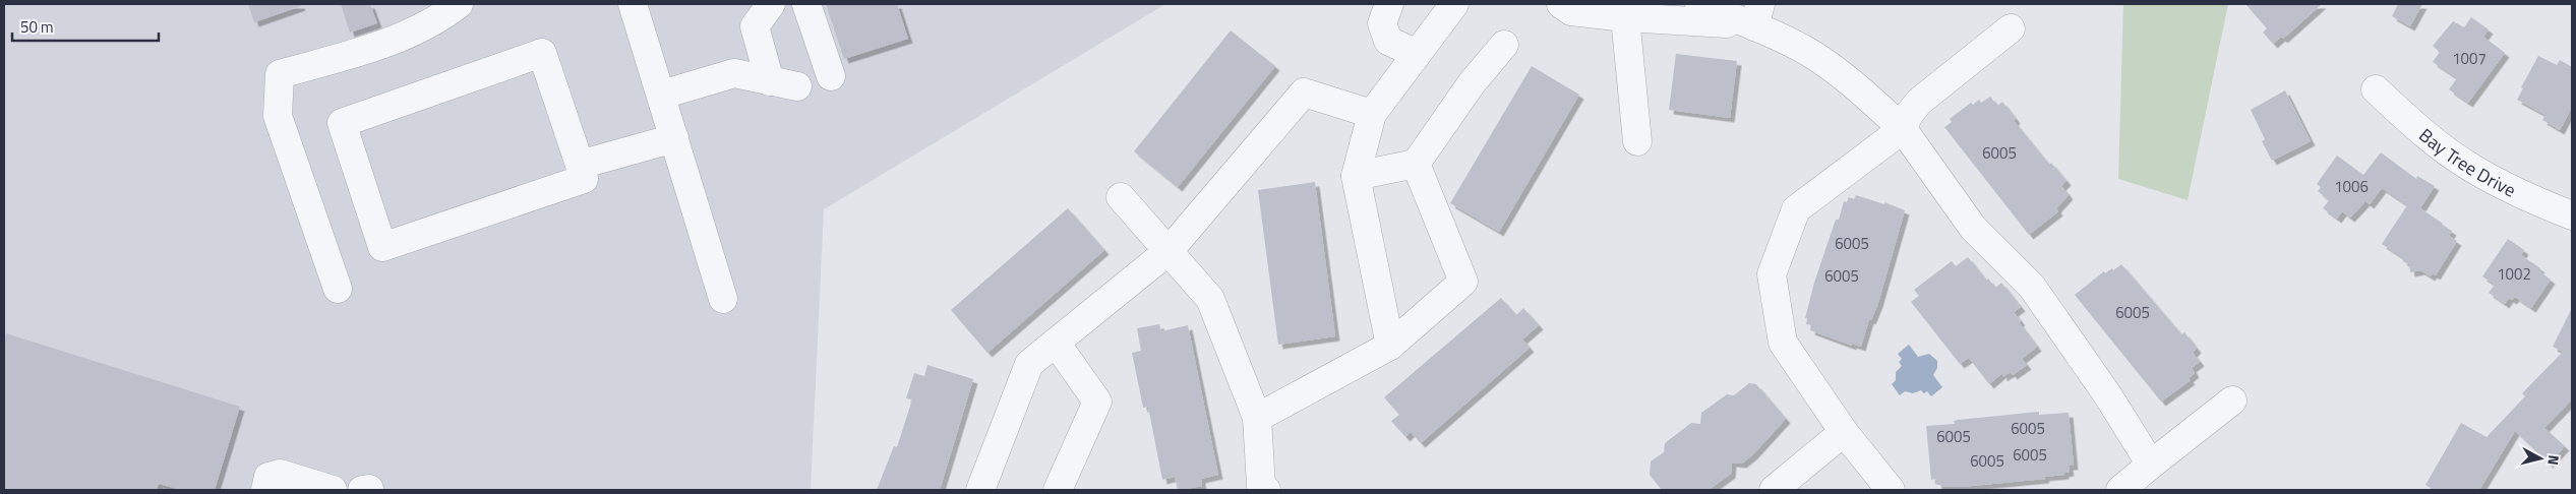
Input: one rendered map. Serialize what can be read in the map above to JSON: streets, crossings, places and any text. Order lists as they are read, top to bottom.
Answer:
{
  "streets": {
    "street": ["Bay Tree Drive"]
  },
  "house_numbers": [
    "1007",
    "6005",
    "1006",
    "6005",
    "1002",
    "6005",
    "6005",
    "6005",
    "6005",
    "6005",
    "6005"
  ],
  "scale_bar": "50 m",
  "north": "right"
}
